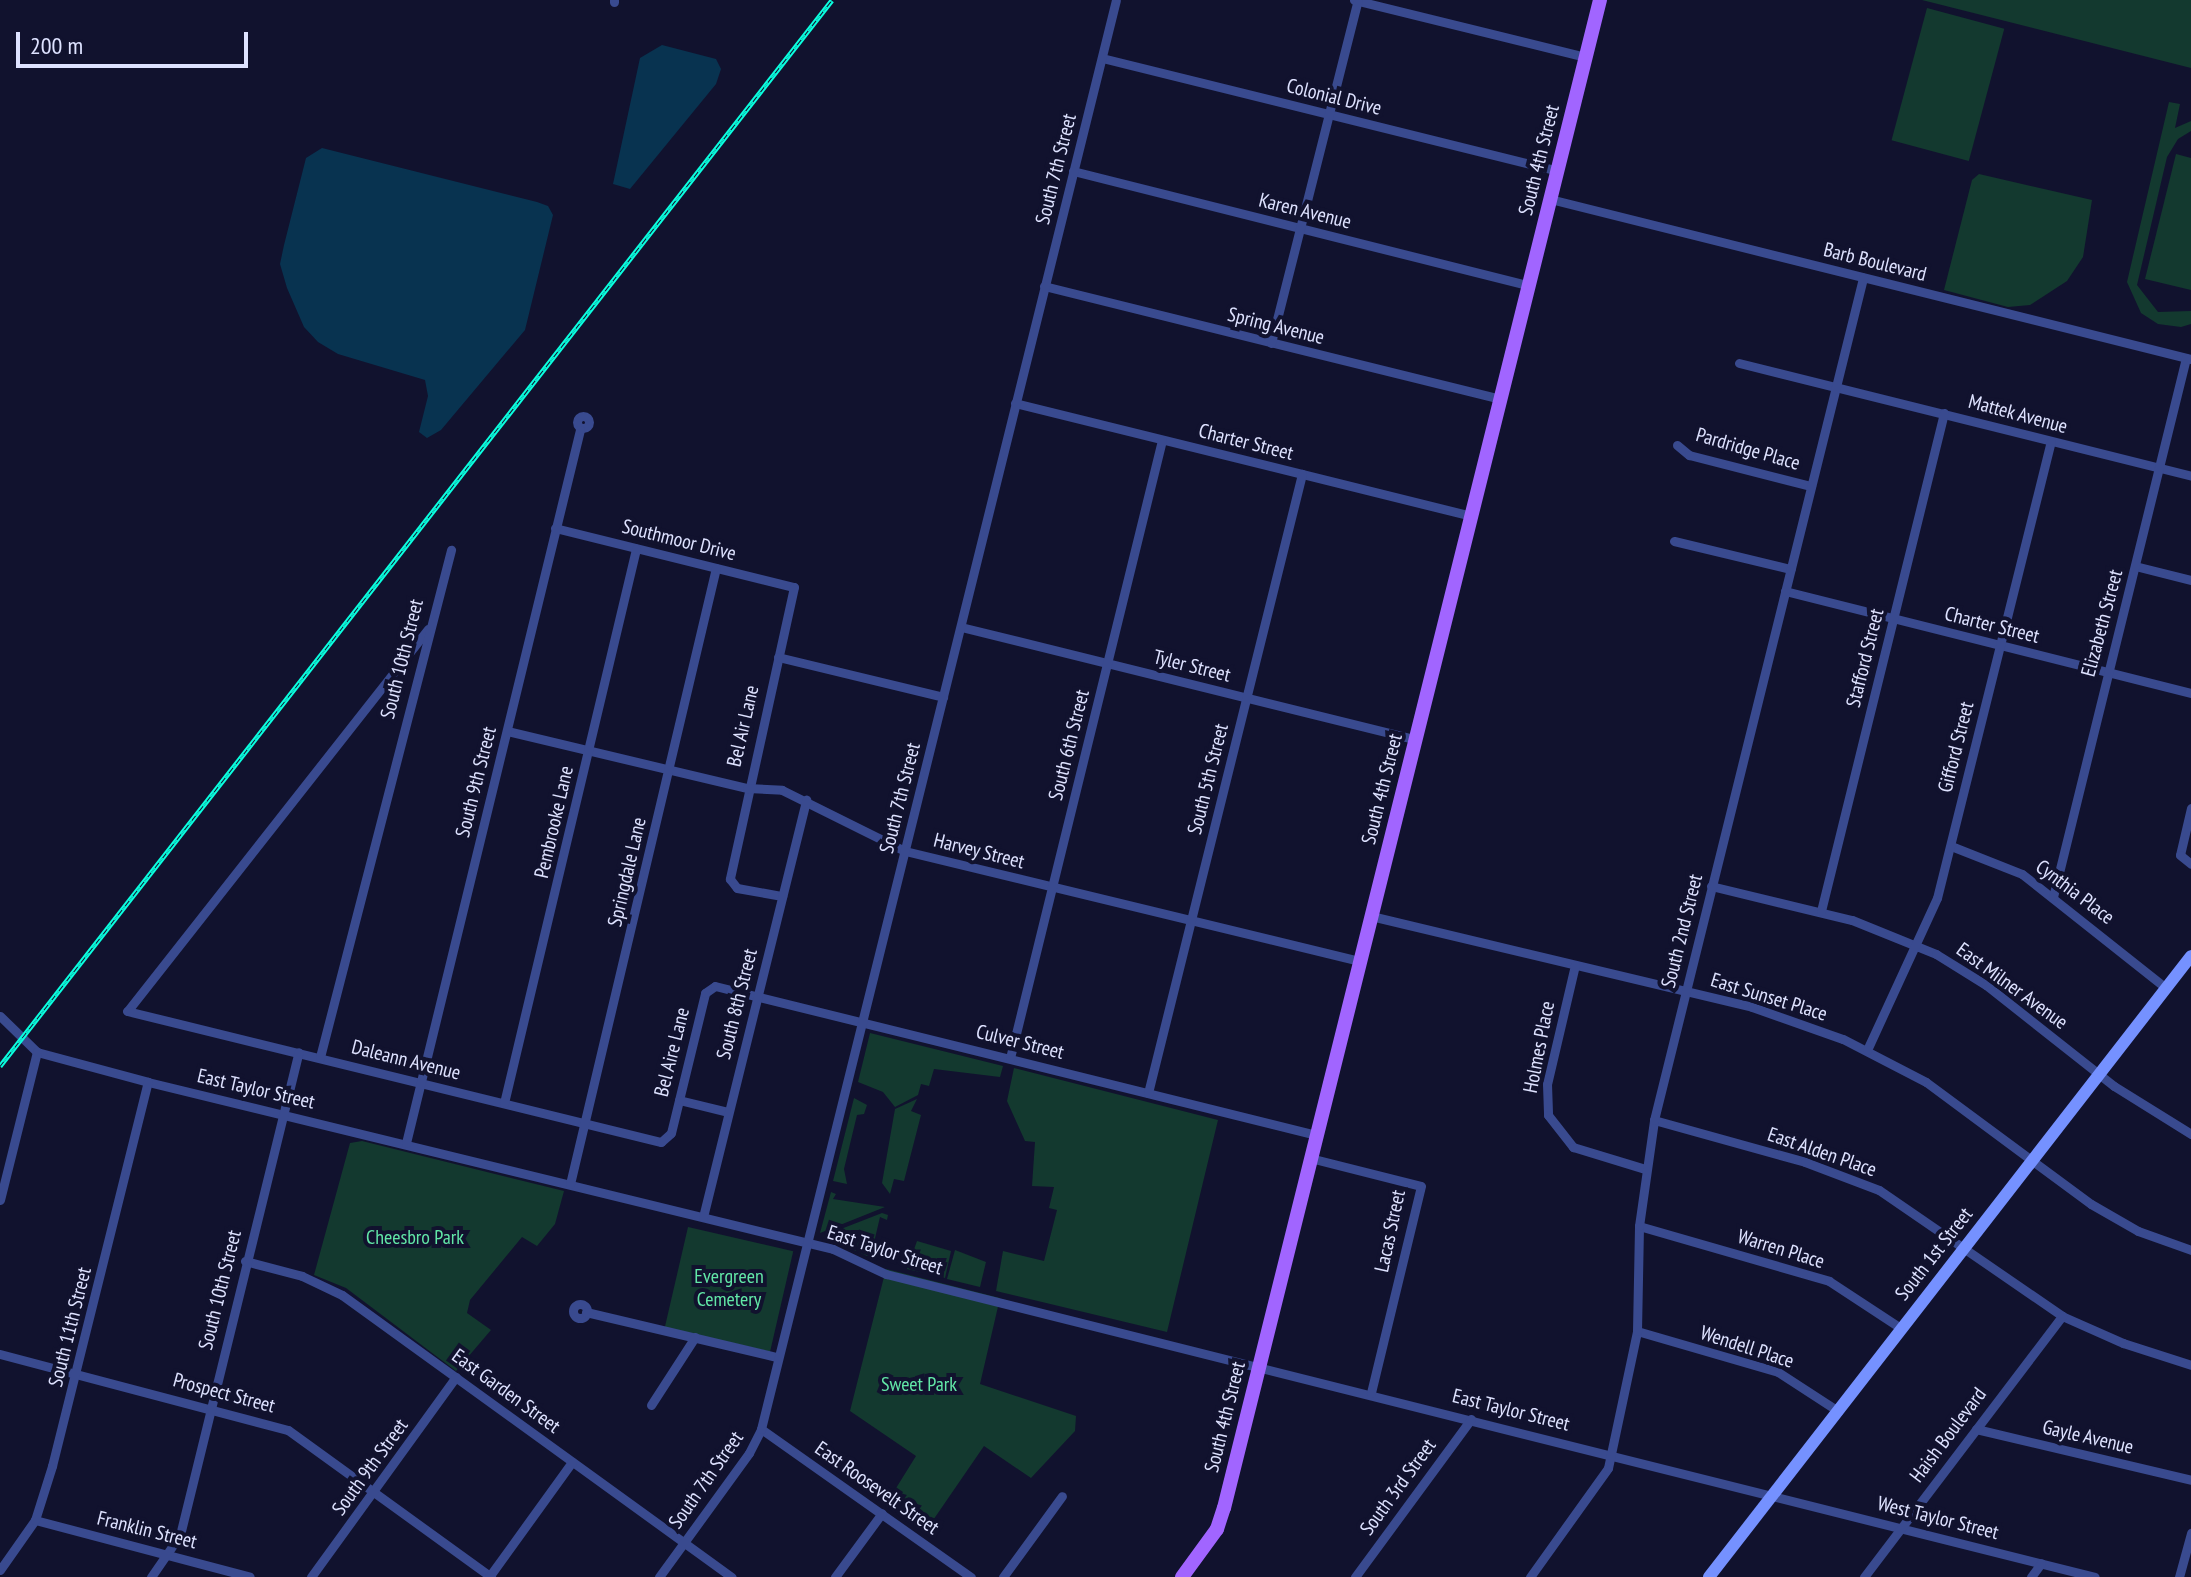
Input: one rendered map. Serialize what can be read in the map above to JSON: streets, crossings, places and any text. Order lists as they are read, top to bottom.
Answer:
{
  "streets": {
    "main road": ["South 4th Street"],
    "street": [
      "Colonial Drive",
      "South 7th Street",
      "Karen Avenue",
      "Barb Boulevard",
      "Spring Avenue",
      "Mattek Avenue",
      "Charter Street",
      "Pardridge Place",
      "Southmoor Drive",
      "Elizabeth Street",
      "Stafford Street",
      "South 10th Street",
      "Tyler Street",
      "Bel Air Lane",
      "South 6th Street",
      "Gifford Street",
      "South 5th Street",
      "South 9th Street",
      "Pembrooke Lane",
      "Harvey Street",
      "Springdale Lane",
      "Cynthia Place",
      "South 2nd Street",
      "East Milner Avenue",
      "East Sunset Place",
      "South 8th Street",
      "Culver Street",
      "Holmes Place",
      "Bel Aire Lane",
      "Daleann Avenue",
      "East Taylor Street",
      "East Alden Place",
      "Lacas Street",
      "Warren Place",
      "South 1st Street",
      "South 11th Street",
      "Wendell Place",
      "East Garden Street",
      "Prospect Street",
      "Haish Boulevard",
      "Gayle Avenue",
      "South 3rd Street",
      "East Roosevelt Street",
      "West Taylor Street",
      "Franklin Street"
    ]
  },
  "crossings": [
    ["Colonial Drive", "South 4th Street"],
    ["Colonial Drive", "South 7th Street"],
    ["South 4th Street", "Karen Avenue"],
    ["South 4th Street", "Barb Boulevard"],
    ["South 4th Street", "Spring Avenue"],
    ["South 4th Street", "Charter Street"],
    ["South 4th Street", "Tyler Street"],
    ["South 4th Street", "Harvey Street"],
    ["South 4th Street", "East Sunset Place"],
    ["South 4th Street", "Culver Street"],
    ["South 4th Street", "East Taylor Street"],
    ["South 4th Street", "Lacas Street"],
    ["South 7th Street", "Karen Avenue"],
    ["South 7th Street", "Spring Avenue"],
    ["South 7th Street", "Charter Street"],
    ["South 7th Street", "Tyler Street"],
    ["South 7th Street", "Harvey Street"],
    ["South 7th Street", "Culver Street"],
    ["South 7th Street", "East Taylor Street"],
    ["South 7th Street", "East Garden Street"],
    ["South 7th Street", "East Roosevelt Street"],
    ["Barb Boulevard", "Elizabeth Street"],
    ["Barb Boulevard", "South 2nd Street"],
    ["Mattek Avenue", "Elizabeth Street"],
    ["Mattek Avenue", "Stafford Street"],
    ["Mattek Avenue", "Gifford Street"],
    ["Mattek Avenue", "South 2nd Street"],
    ["Charter Street", "Elizabeth Street"],
    ["Charter Street", "Stafford Street"],
    ["Charter Street", "South 6th Street"],
    ["Charter Street", "Gifford Street"],
    ["Charter Street", "South 5th Street"],
    ["Charter Street", "South 2nd Street"],
    ["Pardridge Place", "South 2nd Street"],
    ["Southmoor Drive", "Bel Air Lane"],
    ["Southmoor Drive", "South 9th Street"],
    ["Southmoor Drive", "Pembrooke Lane"],
    ["Southmoor Drive", "Springdale Lane"],
    ["Elizabeth Street", "Cynthia Place"],
    ["Stafford Street", "East Milner Avenue"],
    ["South 10th Street", "Daleann Avenue"],
    ["South 10th Street", "East Taylor Street"],
    ["South 10th Street", "East Garden Street"],
    ["South 10th Street", "Prospect Street"],
    ["South 10th Street", "Franklin Street"],
    ["Tyler Street", "South 6th Street"],
    ["Tyler Street", "South 5th Street"],
    ["Bel Air Lane", "Harvey Street"],
    ["Bel Air Lane", "South 8th Street"],
    ["South 6th Street", "Harvey Street"],
    ["South 6th Street", "Culver Street"],
    ["Gifford Street", "Cynthia Place"],
    ["Gifford Street", "East Milner Avenue"],
    ["Gifford Street", "East Sunset Place"],
    ["South 5th Street", "Harvey Street"],
    ["South 5th Street", "Culver Street"],
    ["South 9th Street", "Harvey Street"],
    ["South 9th Street", "Daleann Avenue"],
    ["South 9th Street", "East Taylor Street"],
    ["South 9th Street", "East Garden Street"],
    ["South 9th Street", "Prospect Street"],
    ["Pembrooke Lane", "Harvey Street"],
    ["Pembrooke Lane", "Daleann Avenue"],
    ["Harvey Street", "Springdale Lane"],
    ["Harvey Street", "South 8th Street"],
    ["Springdale Lane", "Daleann Avenue"],
    ["Springdale Lane", "East Taylor Street"],
    ["Cynthia Place", "South 1st Street"],
    ["South 2nd Street", "East Milner Avenue"],
    ["South 2nd Street", "East Sunset Place"],
    ["South 2nd Street", "Holmes Place"],
    ["South 2nd Street", "East Taylor Street"],
    ["South 2nd Street", "East Alden Place"],
    ["South 2nd Street", "Warren Place"],
    ["South 2nd Street", "Wendell Place"],
    ["East Milner Avenue", "South 1st Street"],
    ["East Sunset Place", "Holmes Place"],
    ["East Sunset Place", "South 1st Street"],
    ["South 8th Street", "Culver Street"],
    ["South 8th Street", "East Taylor Street"],
    ["Culver Street", "Bel Aire Lane"],
    ["Bel Aire Lane", "Daleann Avenue"],
    ["East Taylor Street", "Lacas Street"],
    ["East Taylor Street", "South 1st Street"],
    ["East Taylor Street", "South 11th Street"],
    ["East Taylor Street", "South 3rd Street"],
    ["East Taylor Street", "West Taylor Street"],
    ["East Alden Place", "South 1st Street"],
    ["East Alden Place", "Haish Boulevard"],
    ["Warren Place", "South 1st Street"],
    ["South 1st Street", "Wendell Place"],
    ["South 1st Street", "West Taylor Street"],
    ["South 11th Street", "Prospect Street"],
    ["South 11th Street", "Franklin Street"],
    ["Haish Boulevard", "Gayle Avenue"],
    ["Haish Boulevard", "West Taylor Street"]
  ],
  "parks": ["Cheesbro Park", "Evergreen Cemetery", "Sweet Park"],
  "scale_bar": "200 m"
}
